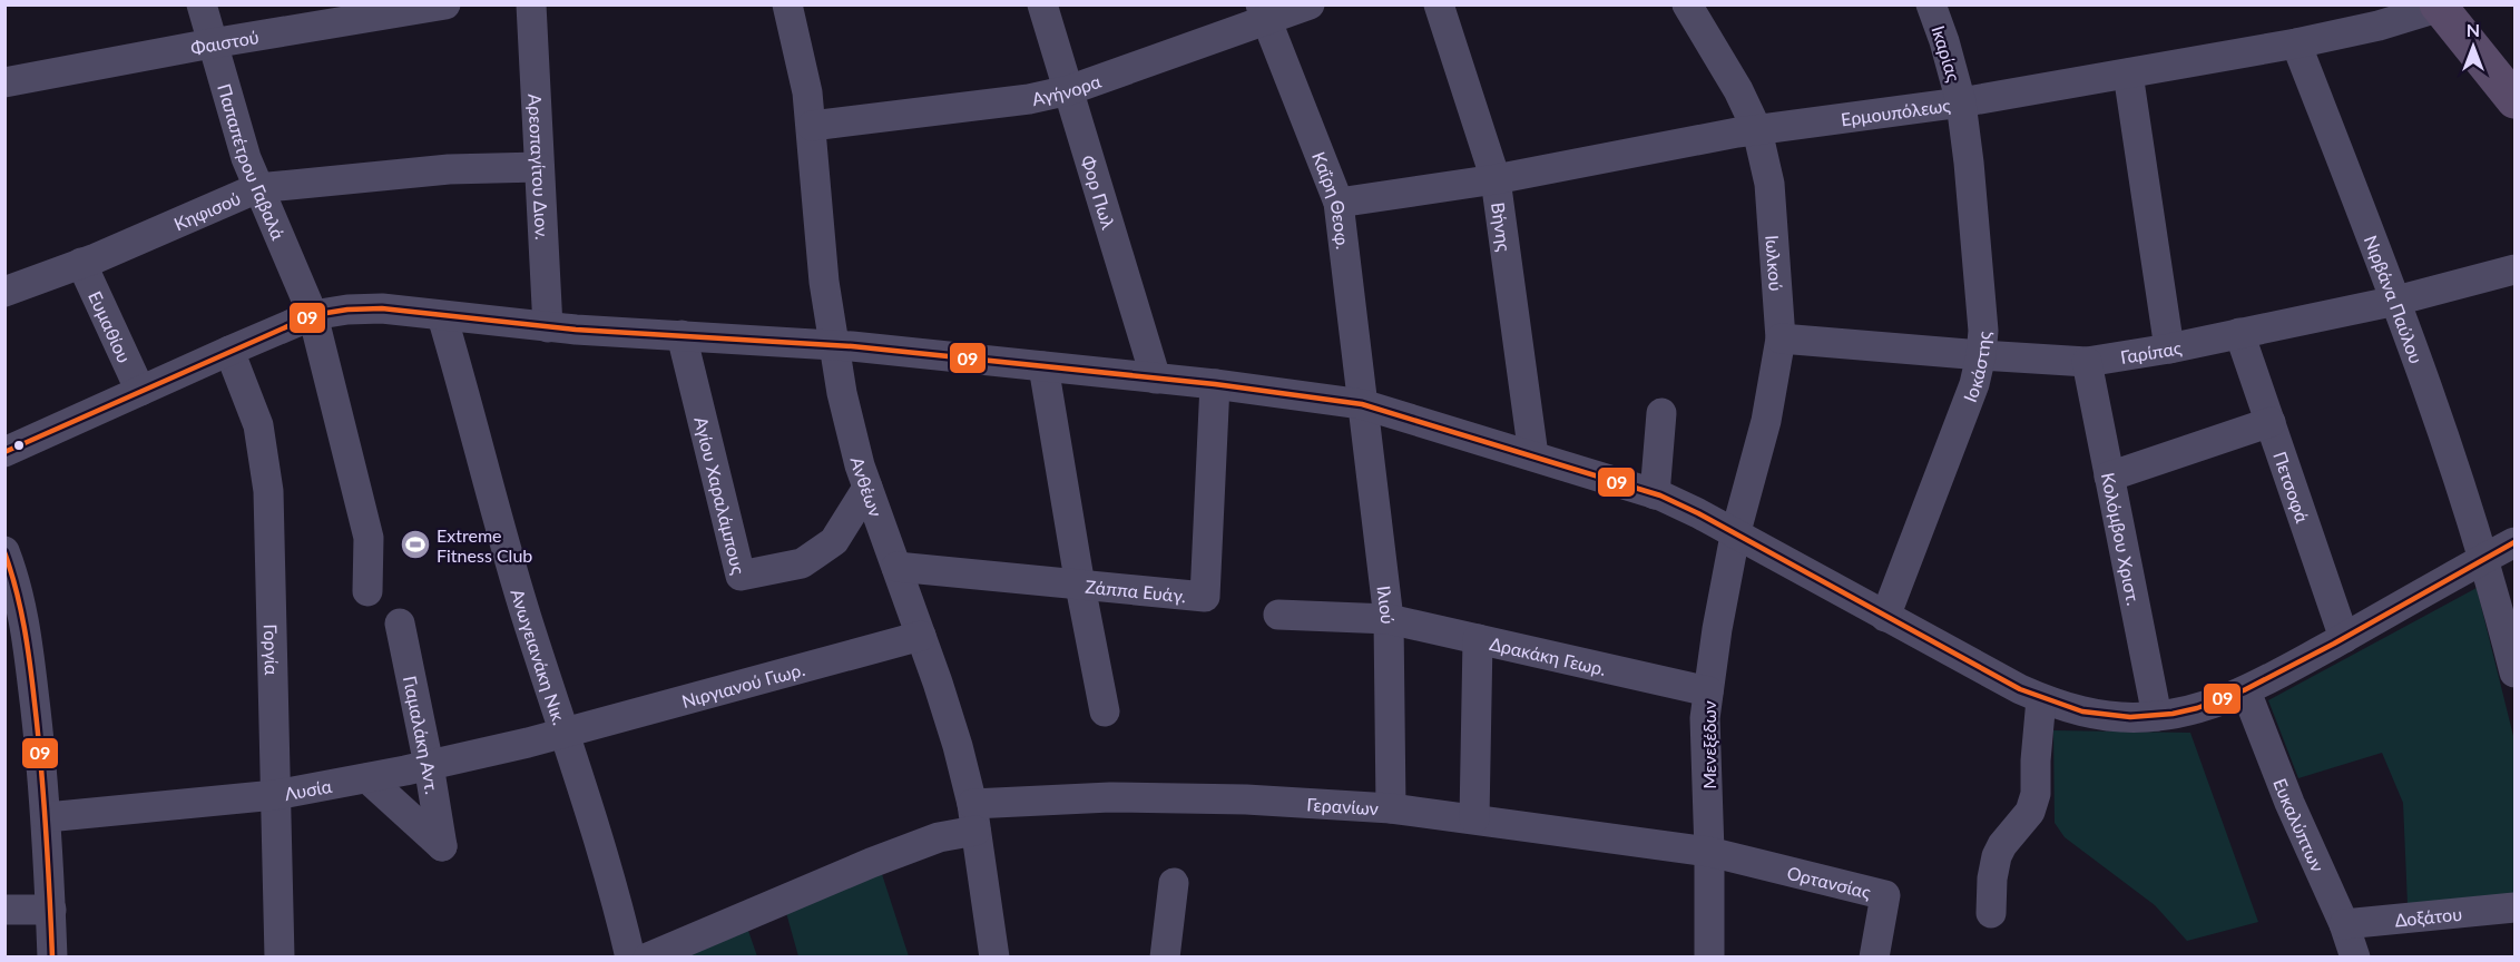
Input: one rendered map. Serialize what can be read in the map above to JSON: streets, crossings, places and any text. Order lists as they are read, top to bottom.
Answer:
{
  "streets": {
    "street": [
      "Φαιστού",
      "Ικαρίας",
      "Αγήνορα",
      "Ερμουπόλεως",
      "Παπαπέτρου Γαβαλά",
      "Αρεοπαγίτου Διον.",
      "Φορ Πωλ",
      "Καΐρη Θεοφ.",
      "Κηφισού",
      "Βήνης",
      "Ιωλκού",
      "Νιρβάνα Παύλου",
      "Ευμαθίου",
      "Γαρίπας",
      "Ιοκάστης",
      "Πετσοφά",
      "Ανθέων",
      "Αγίου Χαραλάμπους",
      "Κολόμβου Χριστ.",
      "Ζάππα Ευάγ.",
      "Ιλιού",
      "Γοργία",
      "Δρακάκη Γεωρ.",
      "Ανωγειανάκη Νικ.",
      "Νιργιανού Γιωρ.",
      "Γιαμαλάκη Αντ.",
      "Μενεξέδων",
      "Λυσία",
      "Γερανίων",
      "Ευκαλύπτων",
      "Ορτανσίας",
      "Δοξάτου"
    ]
  },
  "crossings": [
    ["Φαιστού", "Παπαπέτρου Γαβαλά"],
    ["Ικαρίας", "Ερμουπόλεως"],
    ["Ικαρίας", "Ιοκάστης"],
    ["Αγήνορα", "Φορ Πωλ"],
    ["Αγήνορα", "Καΐρη Θεοφ."],
    ["Αγήνορα", "Ανθέων"],
    ["Ερμουπόλεως", "Καΐρη Θεοφ."],
    ["Ερμουπόλεως", "Βήνης"],
    ["Ερμουπόλεως", "Ιωλκού"],
    ["Ερμουπόλεως", "Νιρβάνα Παύλου"],
    ["Ερμουπόλεως", "Ιοκάστης"],
    ["Παπαπέτρου Γαβαλά", "Κηφισού"],
    ["Αρεοπαγίτου Διον.", "Κηφισού"],
    ["Καΐρη Θεοφ.", "Ιλιού"],
    ["Κηφισού", "Ευμαθίου"],
    ["Ιωλκού", "Γαρίπας"],
    ["Ιωλκού", "Μενεξέδων"],
    ["Νιρβάνα Παύλου", "Γαρίπας"],
    ["Γαρίπας", "Ιοκάστης"],
    ["Γαρίπας", "Πετσοφά"],
    ["Γαρίπας", "Κολόμβου Χριστ."],
    ["Ανθέων", "Αγίου Χαραλάμπους"],
    ["Ανθέων", "Ζάππα Ευάγ."],
    ["Ανθέων", "Νιργιανού Γιωρ."],
    ["Ανθέων", "Γερανίων"],
    ["Ιλιού", "Δρακάκη Γεωρ."],
    ["Ιλιού", "Γερανίων"],
    ["Γοργία", "Λυσία"],
    ["Δρακάκη Γεωρ.", "Μενεξέδων"],
    ["Ανωγειανάκη Νικ.", "Νιργιανού Γιωρ."],
    ["Ανωγειανάκη Νικ.", "Λυσία"],
    ["Νιργιανού Γιωρ.", "Λυσία"],
    ["Γιαμαλάκη Αντ.", "Λυσία"],
    ["Μενεξέδων", "Γερανίων"],
    ["Μενεξέδων", "Ορτανσίας"],
    ["Γερανίων", "Ορτανσίας"],
    ["Ευκαλύπτων", "Δοξάτου"]
  ],
  "places": {
    "sports": ["Extreme Fitness Club"]
  },
  "lines": ["transit line 09"],
  "north": "top"
}
